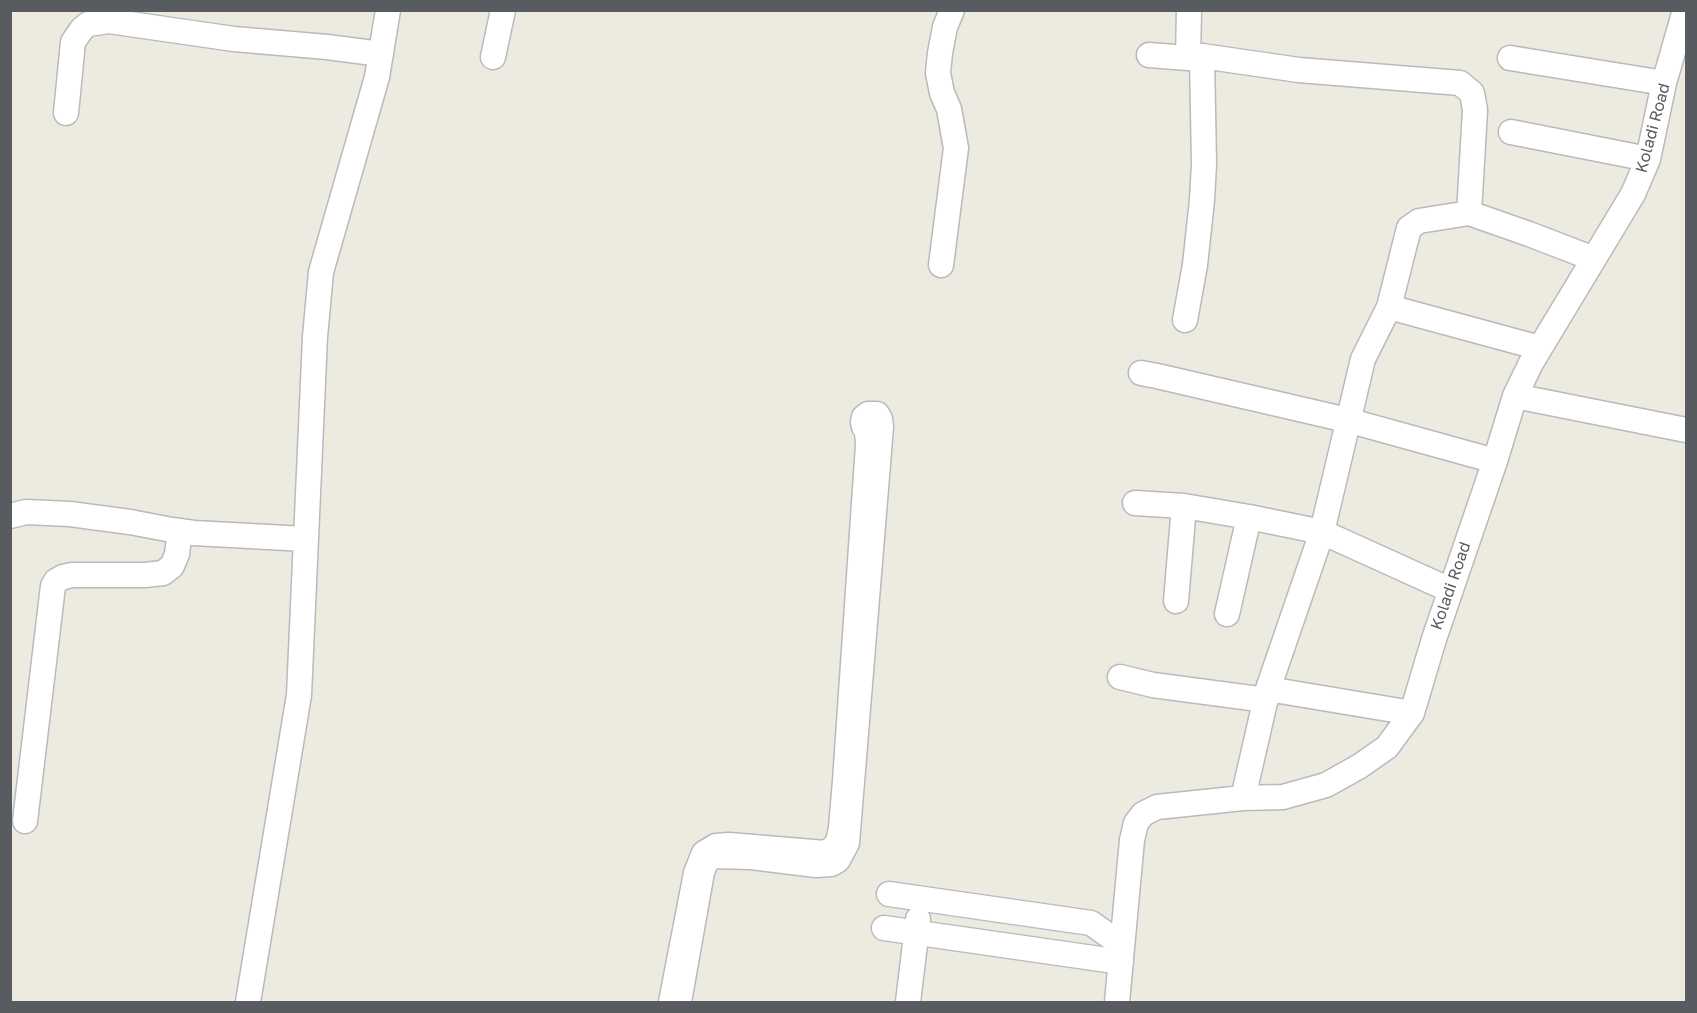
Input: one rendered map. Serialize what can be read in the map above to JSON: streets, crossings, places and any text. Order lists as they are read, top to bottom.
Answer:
{
  "streets": {
    "street": ["Koladi Road"]
  }
}
